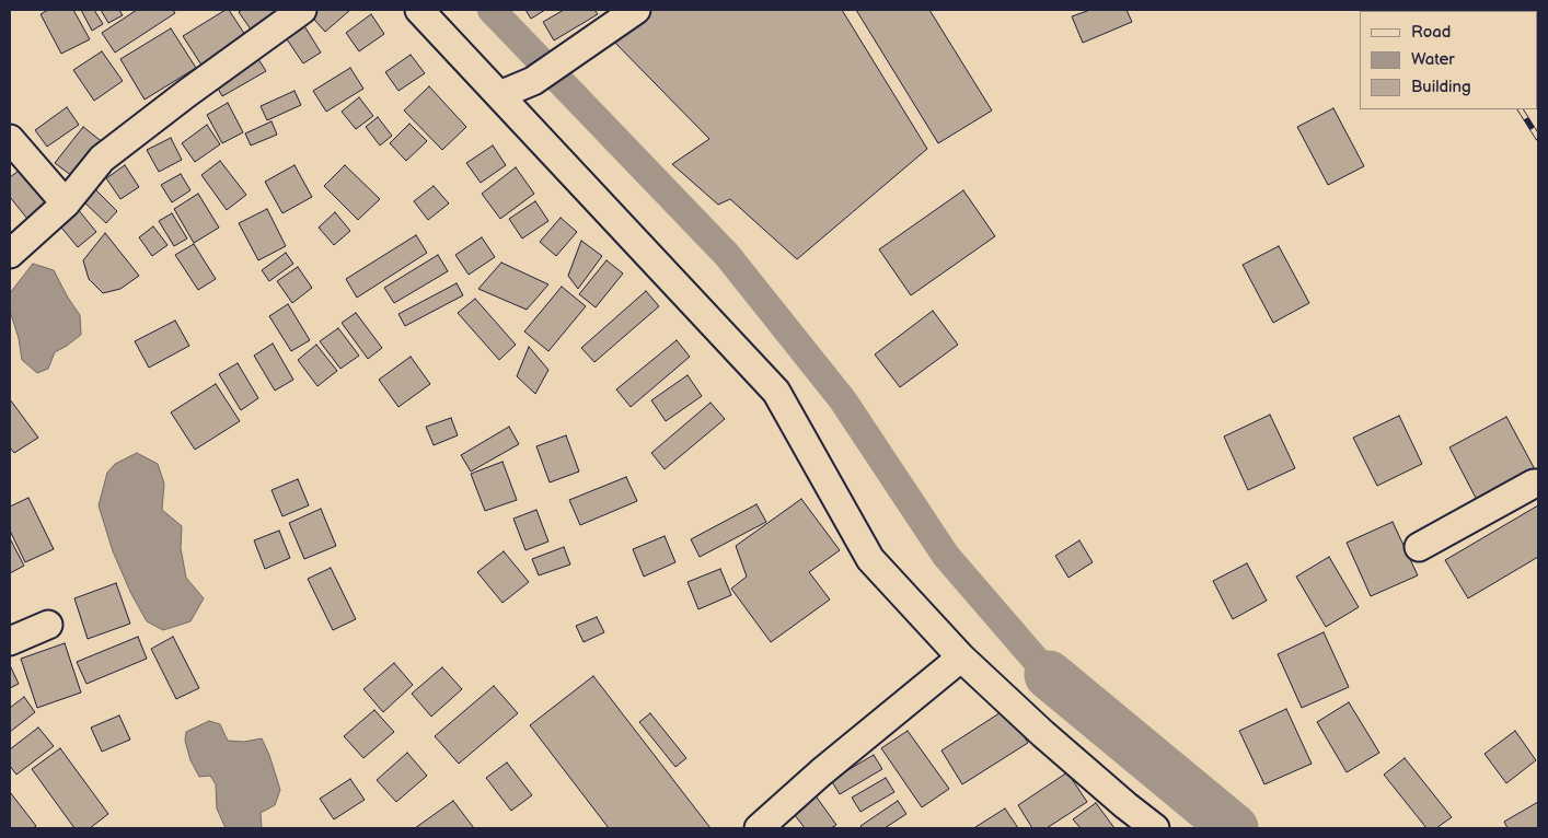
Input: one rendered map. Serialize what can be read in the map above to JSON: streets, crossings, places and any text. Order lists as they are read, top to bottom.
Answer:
{
  "legend": ["Road", "Water", "Building"]
}
